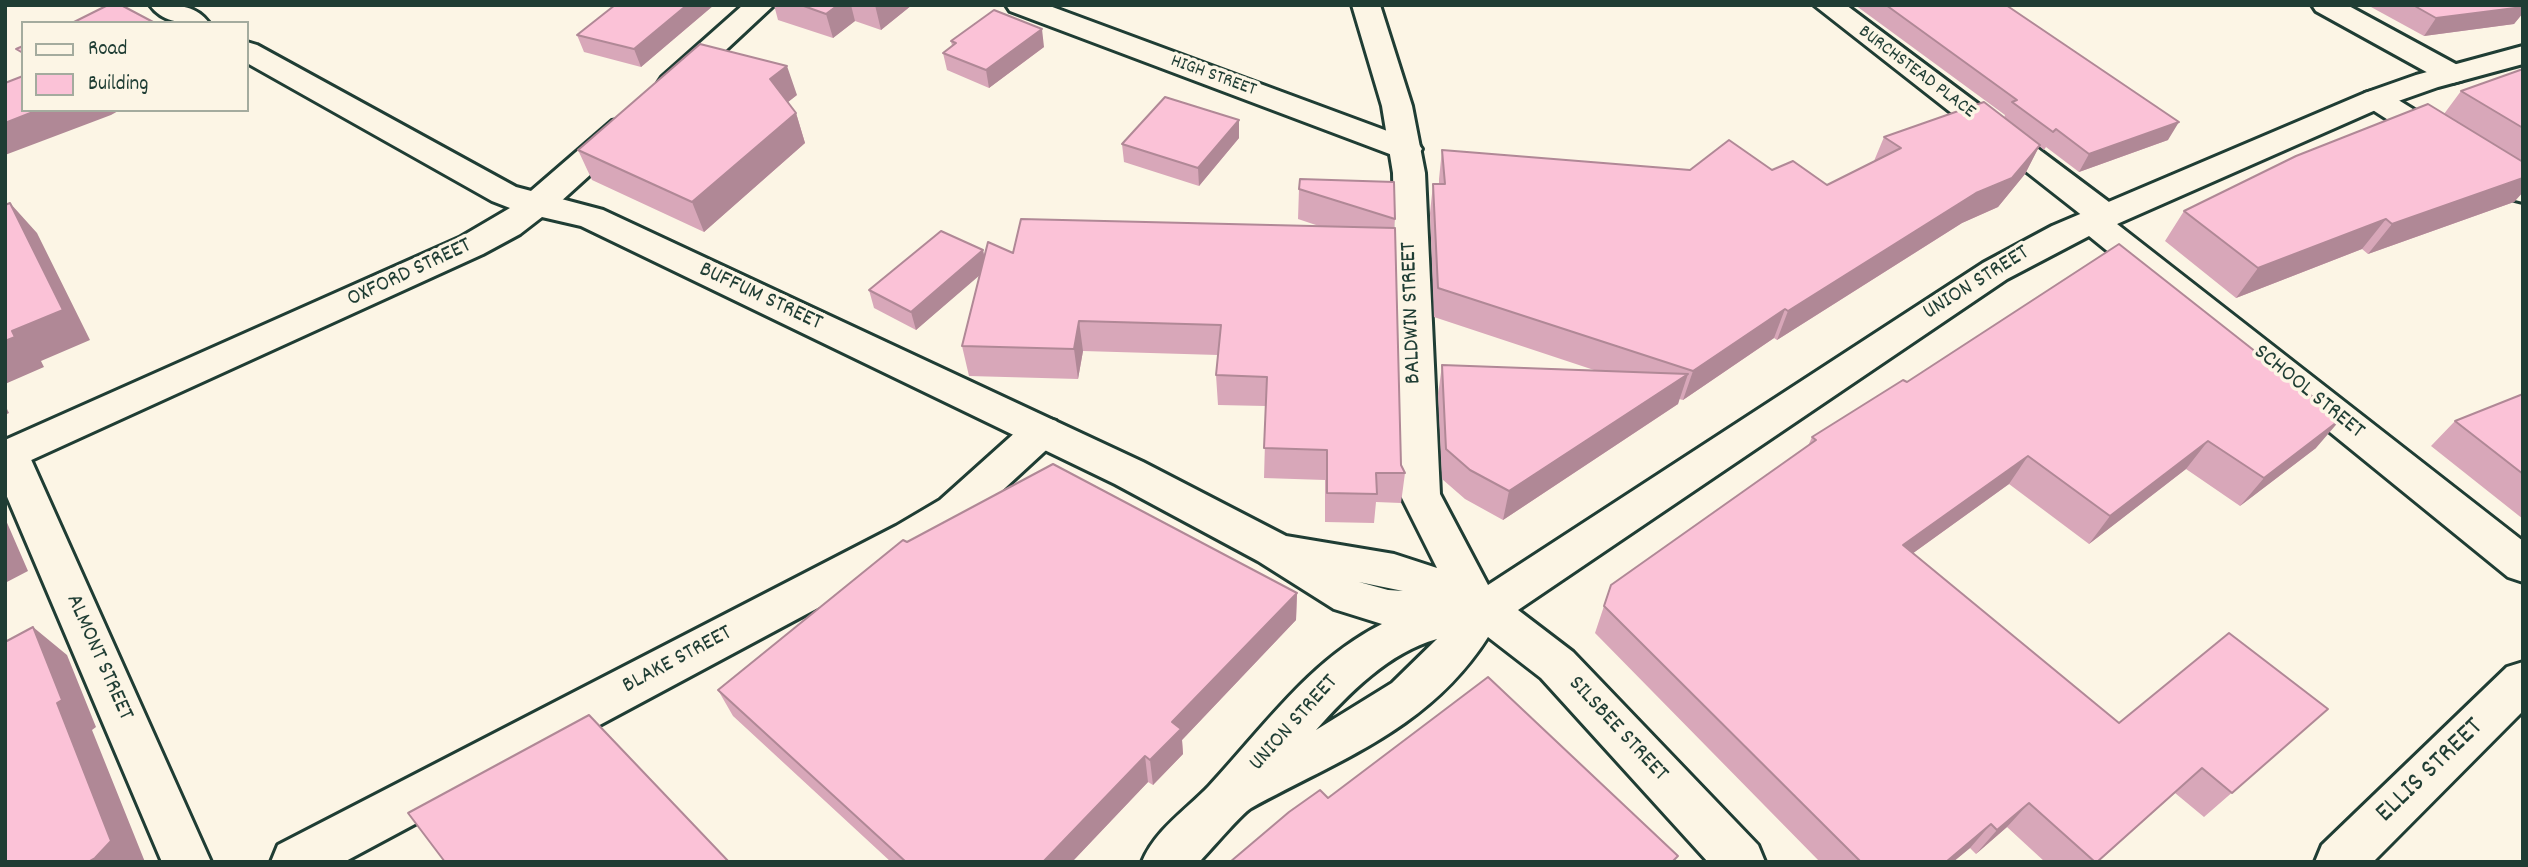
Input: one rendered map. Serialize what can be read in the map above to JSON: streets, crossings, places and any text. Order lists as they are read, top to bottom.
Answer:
{
  "streets": {
    "main road": [
      "BURCHSTEAD PLACE",
      "HIGH STREET",
      "OXFORD STREET",
      "UNION STREET",
      "BUFFUM STREET",
      "BALDWIN STREET",
      "SCHOOL STREET",
      "ALMONT STREET",
      "BLAKE STREET",
      "SILSBEE STREET",
      "ELLIS STREET"
    ]
  },
  "crossings": [
    ["BURCHSTEAD PLACE", "UNION STREET"],
    ["BURCHSTEAD PLACE", "SCHOOL STREET"],
    ["HIGH STREET", "BALDWIN STREET"],
    ["OXFORD STREET", "BUFFUM STREET"],
    ["OXFORD STREET", "ALMONT STREET"],
    ["UNION STREET", "BUFFUM STREET"],
    ["UNION STREET", "BALDWIN STREET"],
    ["UNION STREET", "SCHOOL STREET"],
    ["UNION STREET", "SILSBEE STREET"],
    ["BUFFUM STREET", "BALDWIN STREET"],
    ["BUFFUM STREET", "BLAKE STREET"],
    ["BUFFUM STREET", "SILSBEE STREET"],
    ["BALDWIN STREET", "SILSBEE STREET"]
  ],
  "legend": ["Road", "Building"]
}
